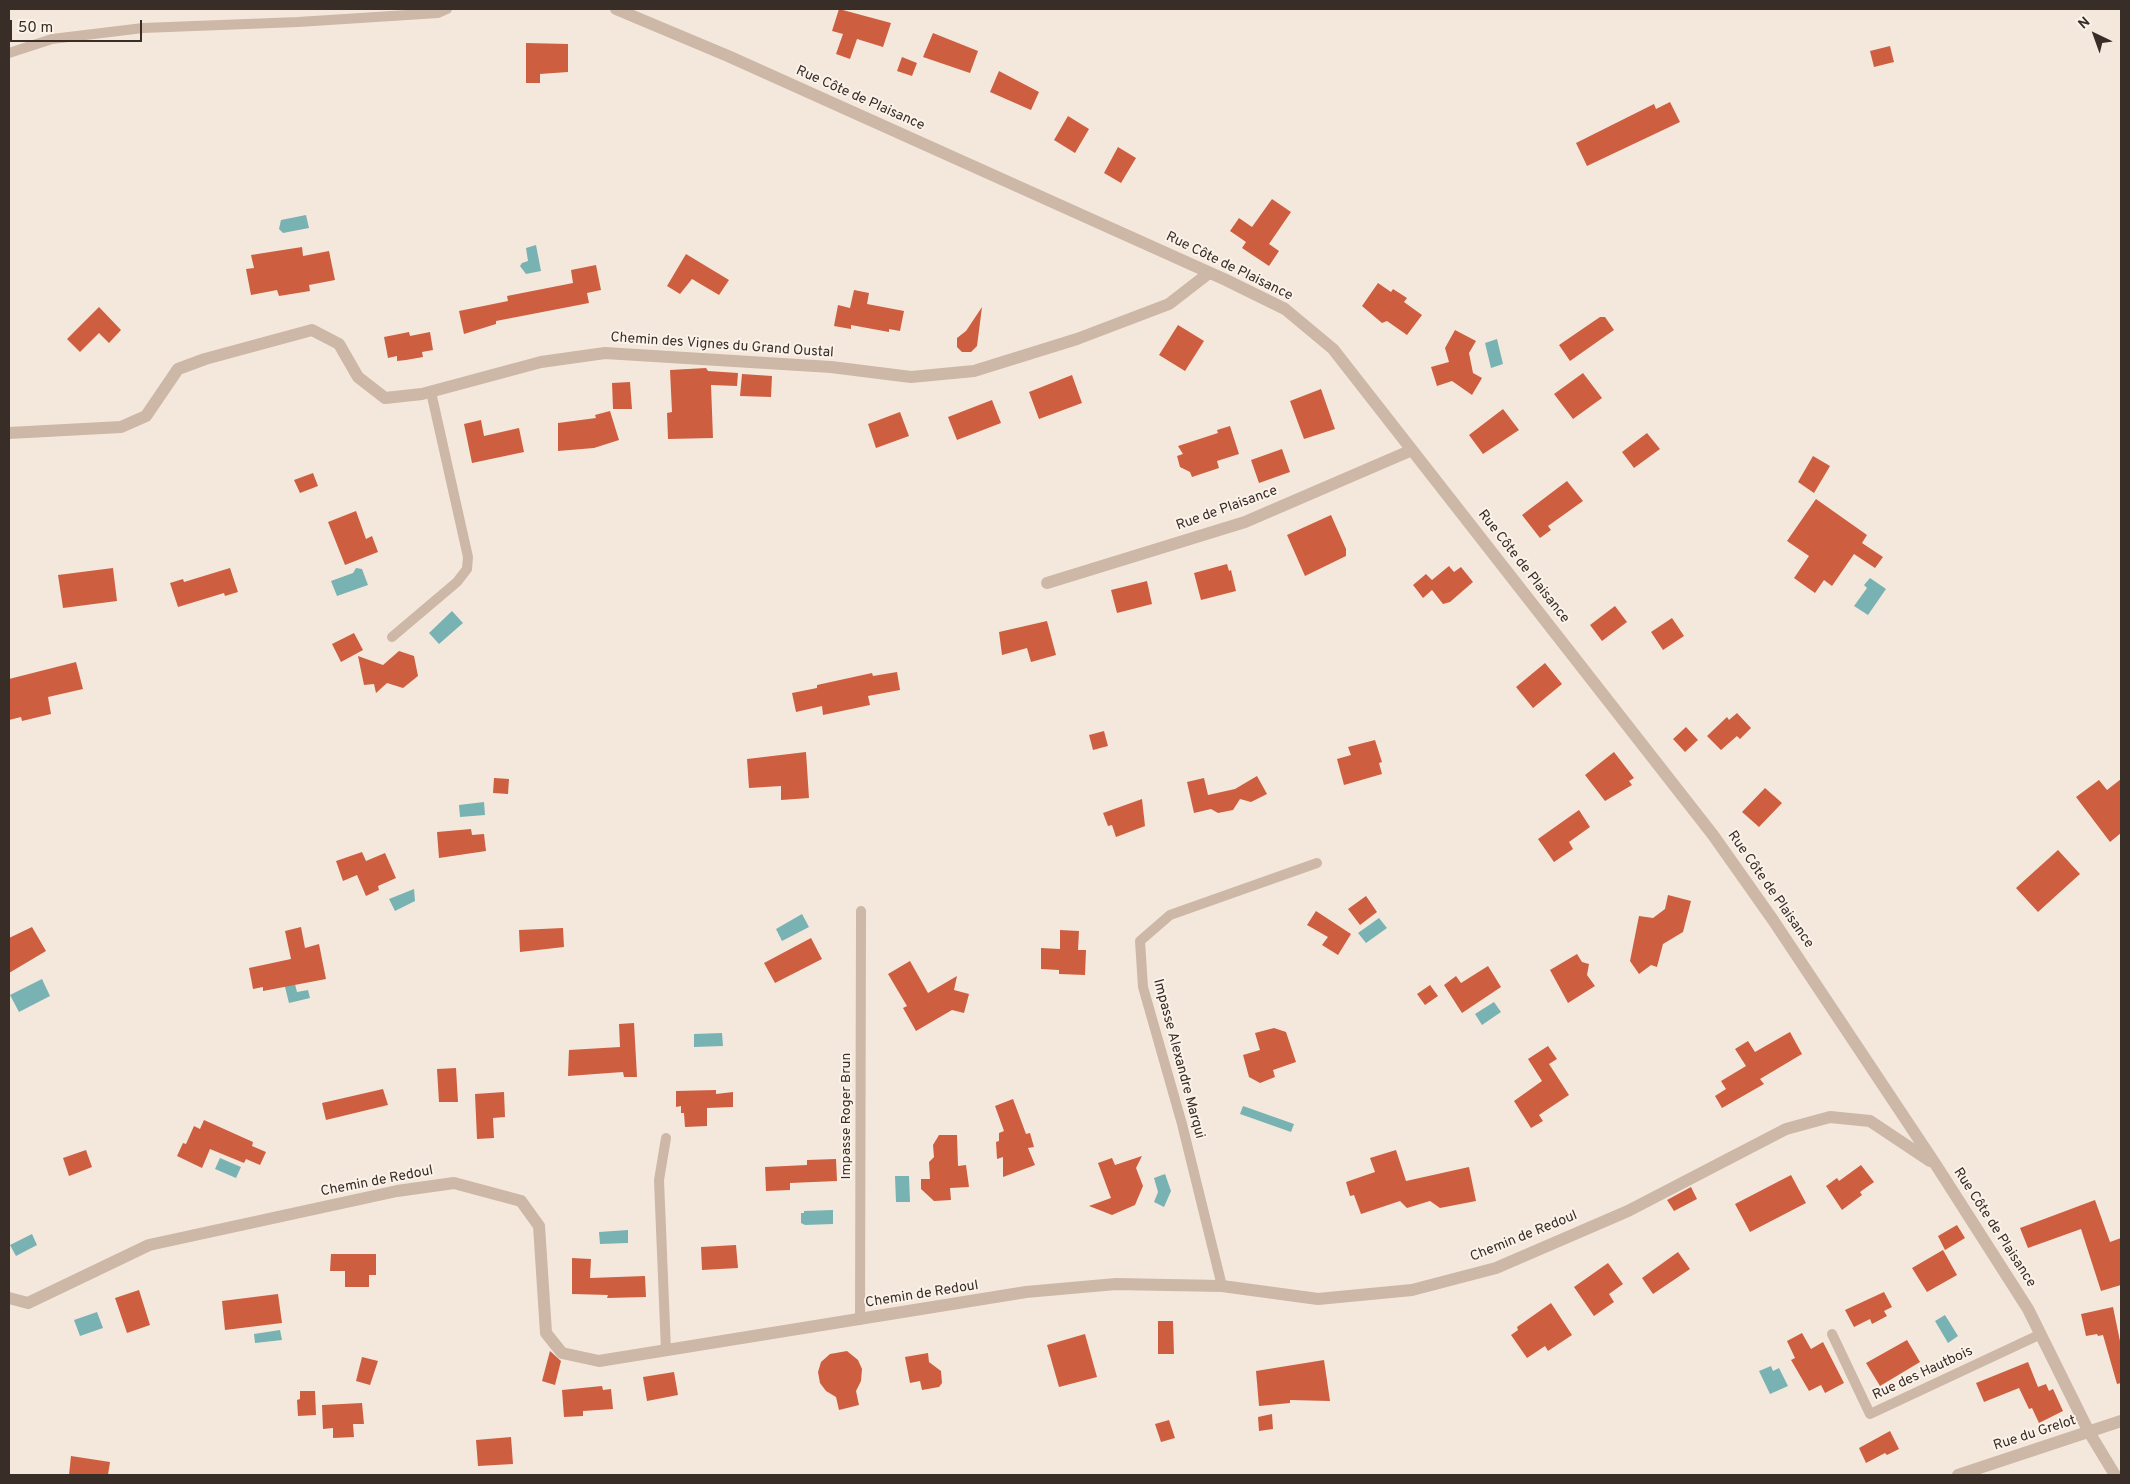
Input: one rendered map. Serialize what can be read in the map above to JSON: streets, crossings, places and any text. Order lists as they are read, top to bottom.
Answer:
{
  "streets": {
    "street": [
      "Rue Côte de Plaisance",
      "Chemin des Vignes du Grand Oustal",
      "Rue de Plaisance",
      "Chemin de Redoul",
      "Rue du Grelot"
    ],
    "lane": ["Impasse Alexandre Marqui", "Impasse Roger Brun", "Rue des Hautbois"]
  },
  "crossings": [
    ["Rue Côte de Plaisance", "Chemin des Vignes du Grand Oustal"],
    ["Rue Côte de Plaisance", "Rue de Plaisance"],
    ["Rue Côte de Plaisance", "Chemin de Redoul"],
    ["Rue Côte de Plaisance", "Rue des Hautbois"],
    ["Rue Côte de Plaisance", "Rue du Grelot"],
    ["Impasse Alexandre Marqui", "Chemin de Redoul"],
    ["Impasse Roger Brun", "Chemin de Redoul"]
  ],
  "scale_bar": "50 m",
  "north": "top left"
}
